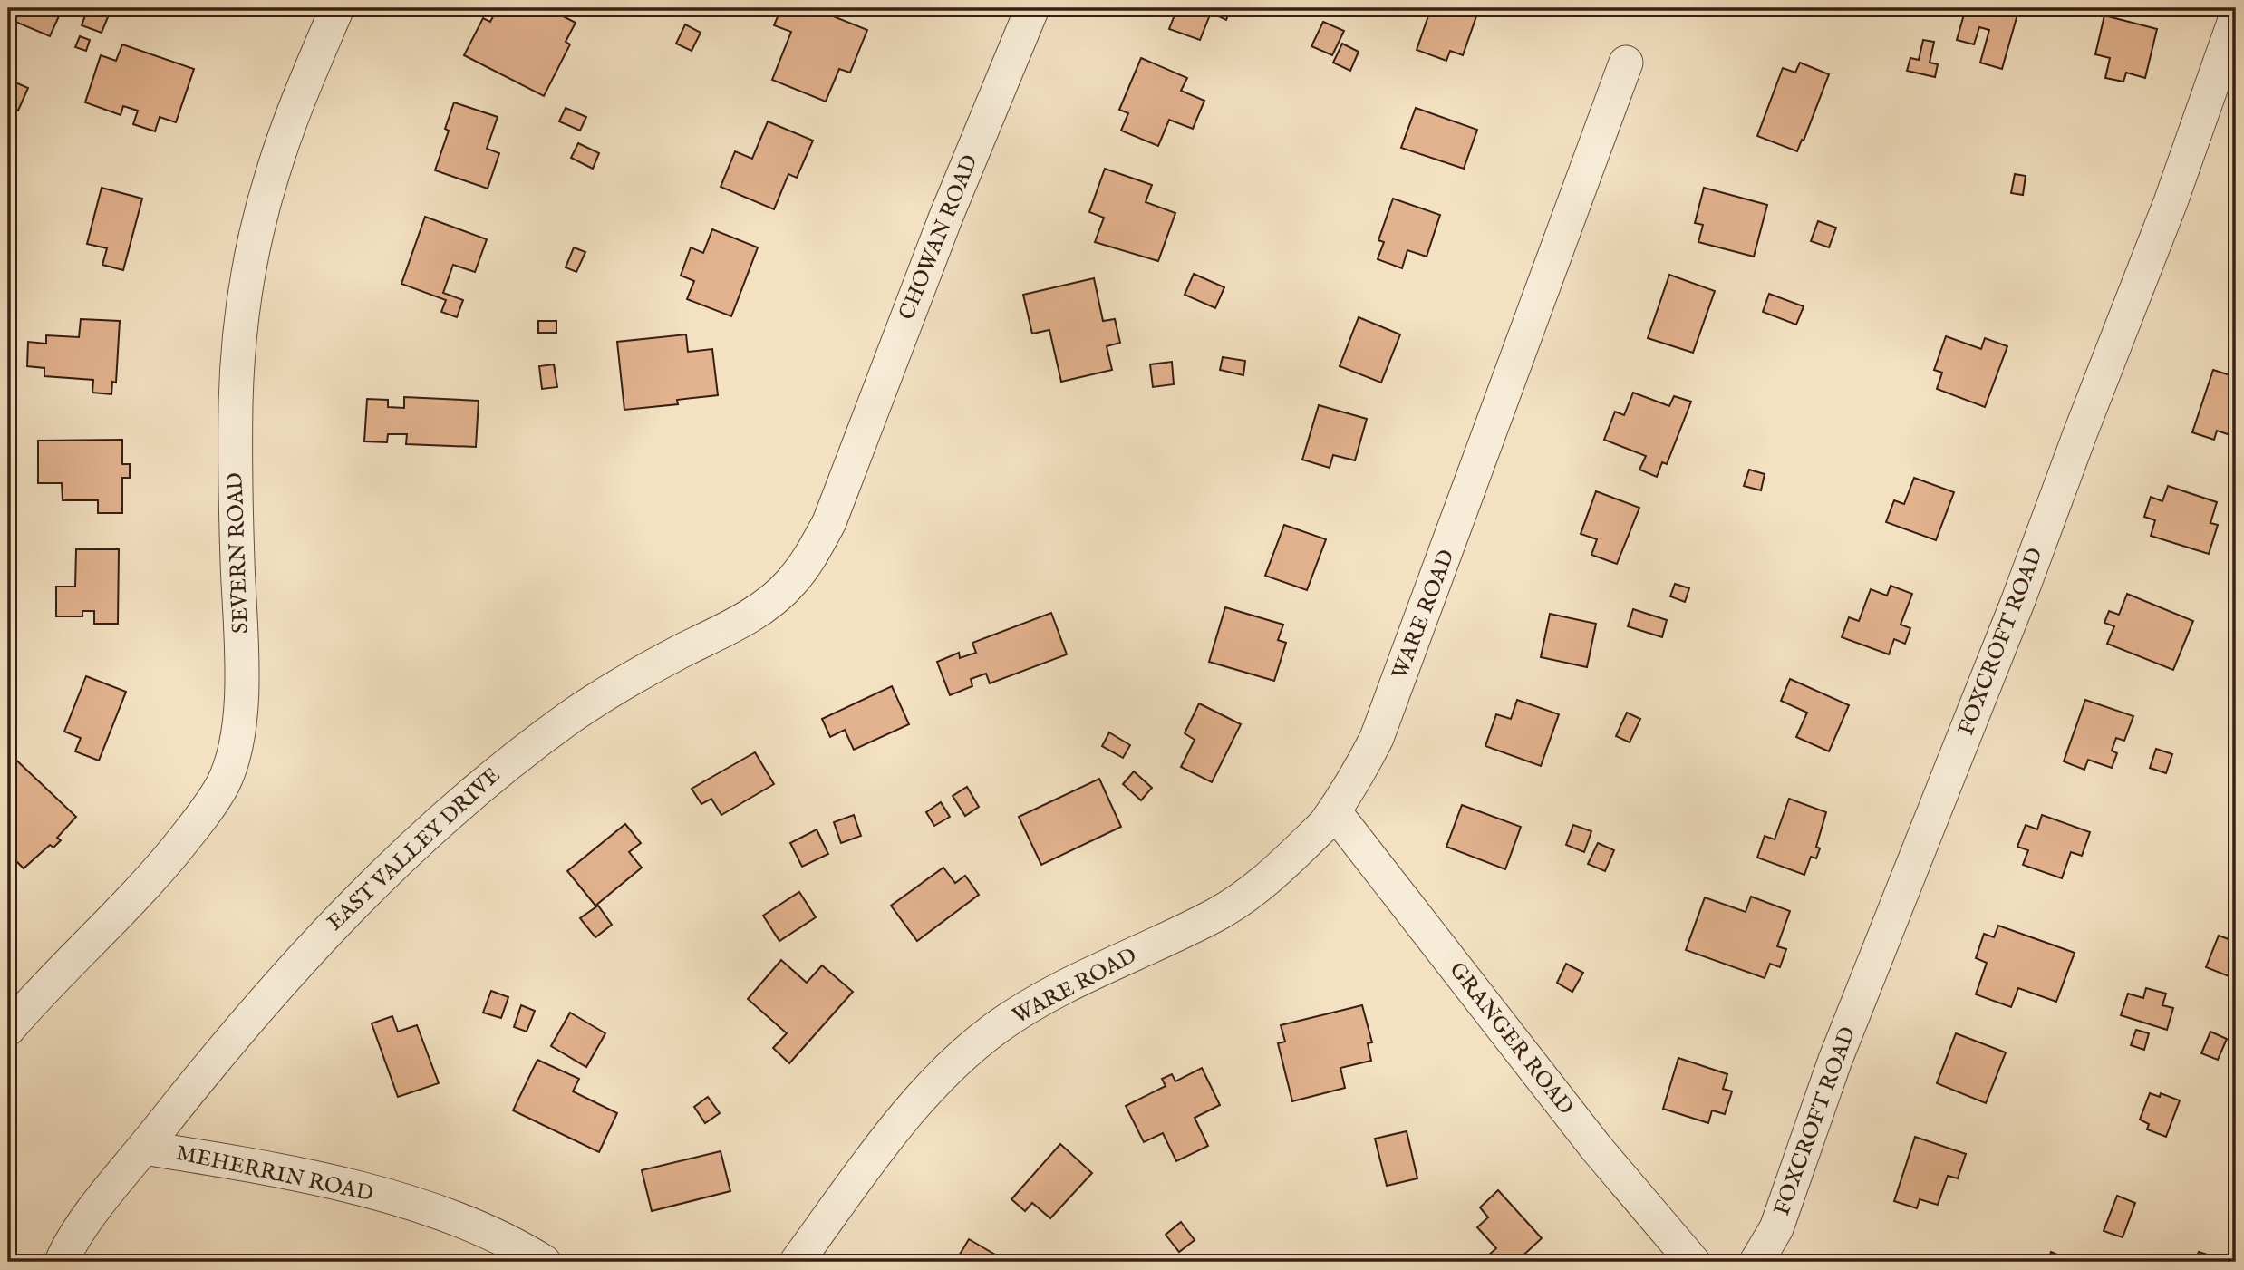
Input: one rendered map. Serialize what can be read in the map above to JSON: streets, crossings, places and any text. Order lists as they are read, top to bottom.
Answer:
{
  "streets": {
    "street": [
      "CHOWAN ROAD",
      "SEVERN ROAD",
      "WARE ROAD",
      "FOXCROFT ROAD",
      "EAST VALLEY DRIVE",
      "GRANGER ROAD",
      "MEHERRIN ROAD"
    ]
  },
  "crossings": [
    ["CHOWAN ROAD", "EAST VALLEY DRIVE"],
    ["WARE ROAD", "GRANGER ROAD"],
    ["EAST VALLEY DRIVE", "MEHERRIN ROAD"]
  ]
}
